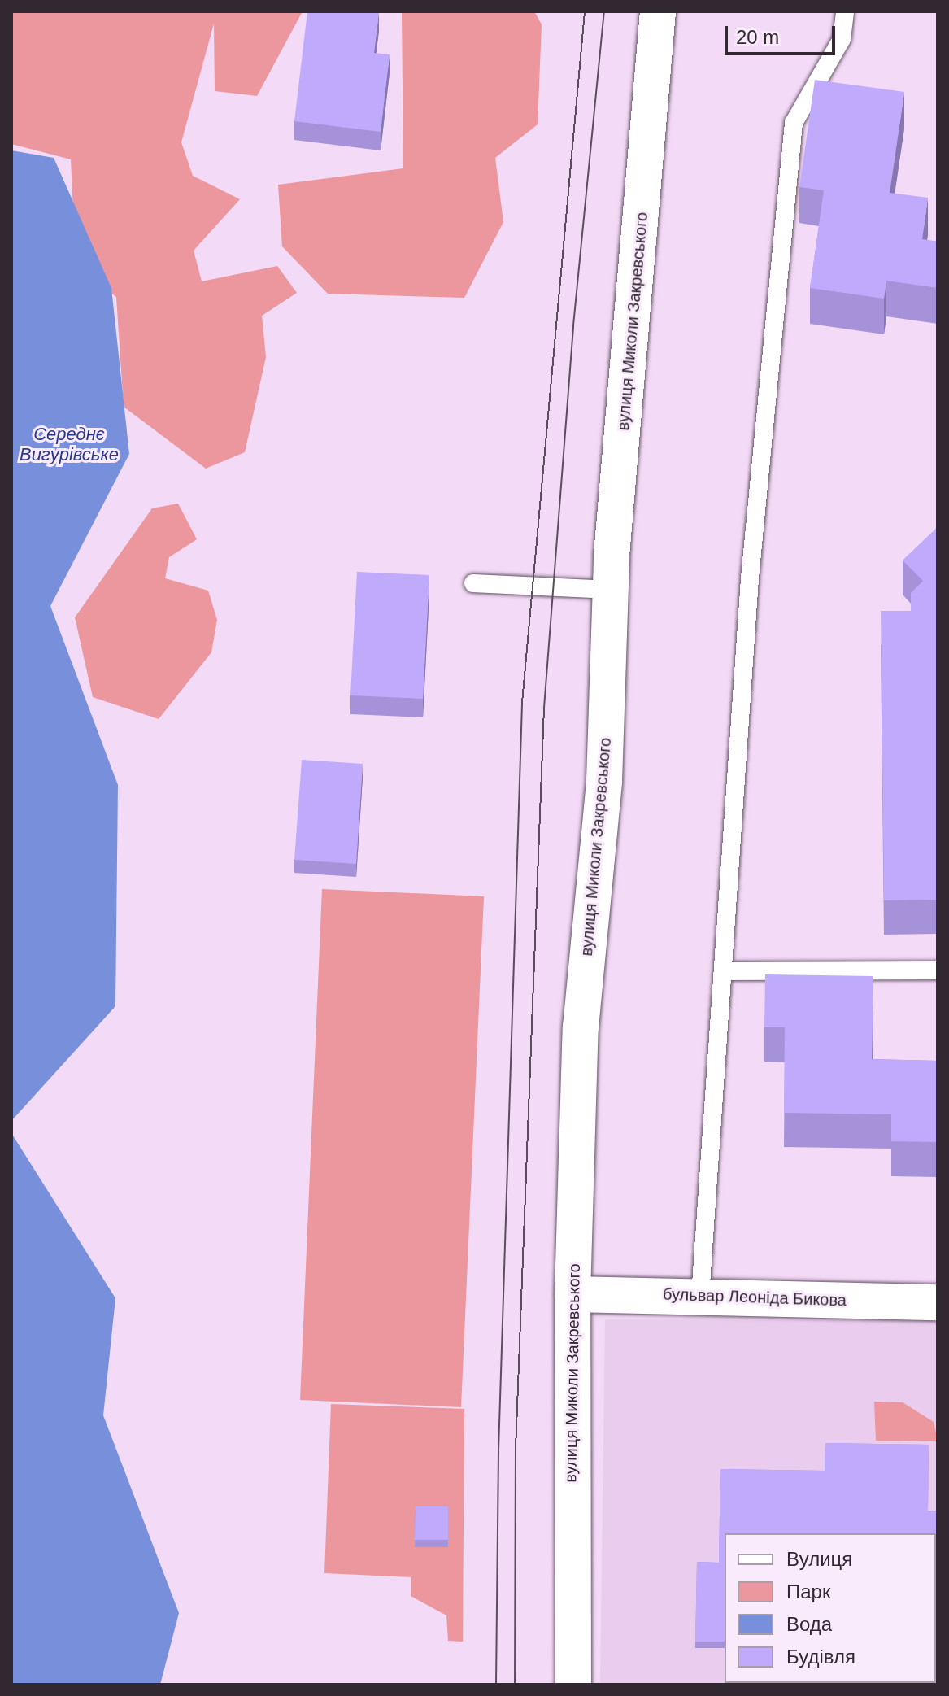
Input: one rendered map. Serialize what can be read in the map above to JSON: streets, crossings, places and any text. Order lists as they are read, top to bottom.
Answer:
{
  "streets": {
    "street": ["вулиця Миколи Закревського", "бульвар Леоніда Бикова"]
  },
  "crossings": [
    ["вулиця Миколи Закревського", "бульвар Леоніда Бикова"]
  ],
  "water": ["Середнє Вигурівське"],
  "legend": [
    "Вулиця",
    "Парк",
    "Вода",
    "Будівля"
  ],
  "scale_bar": "20 m"
}
